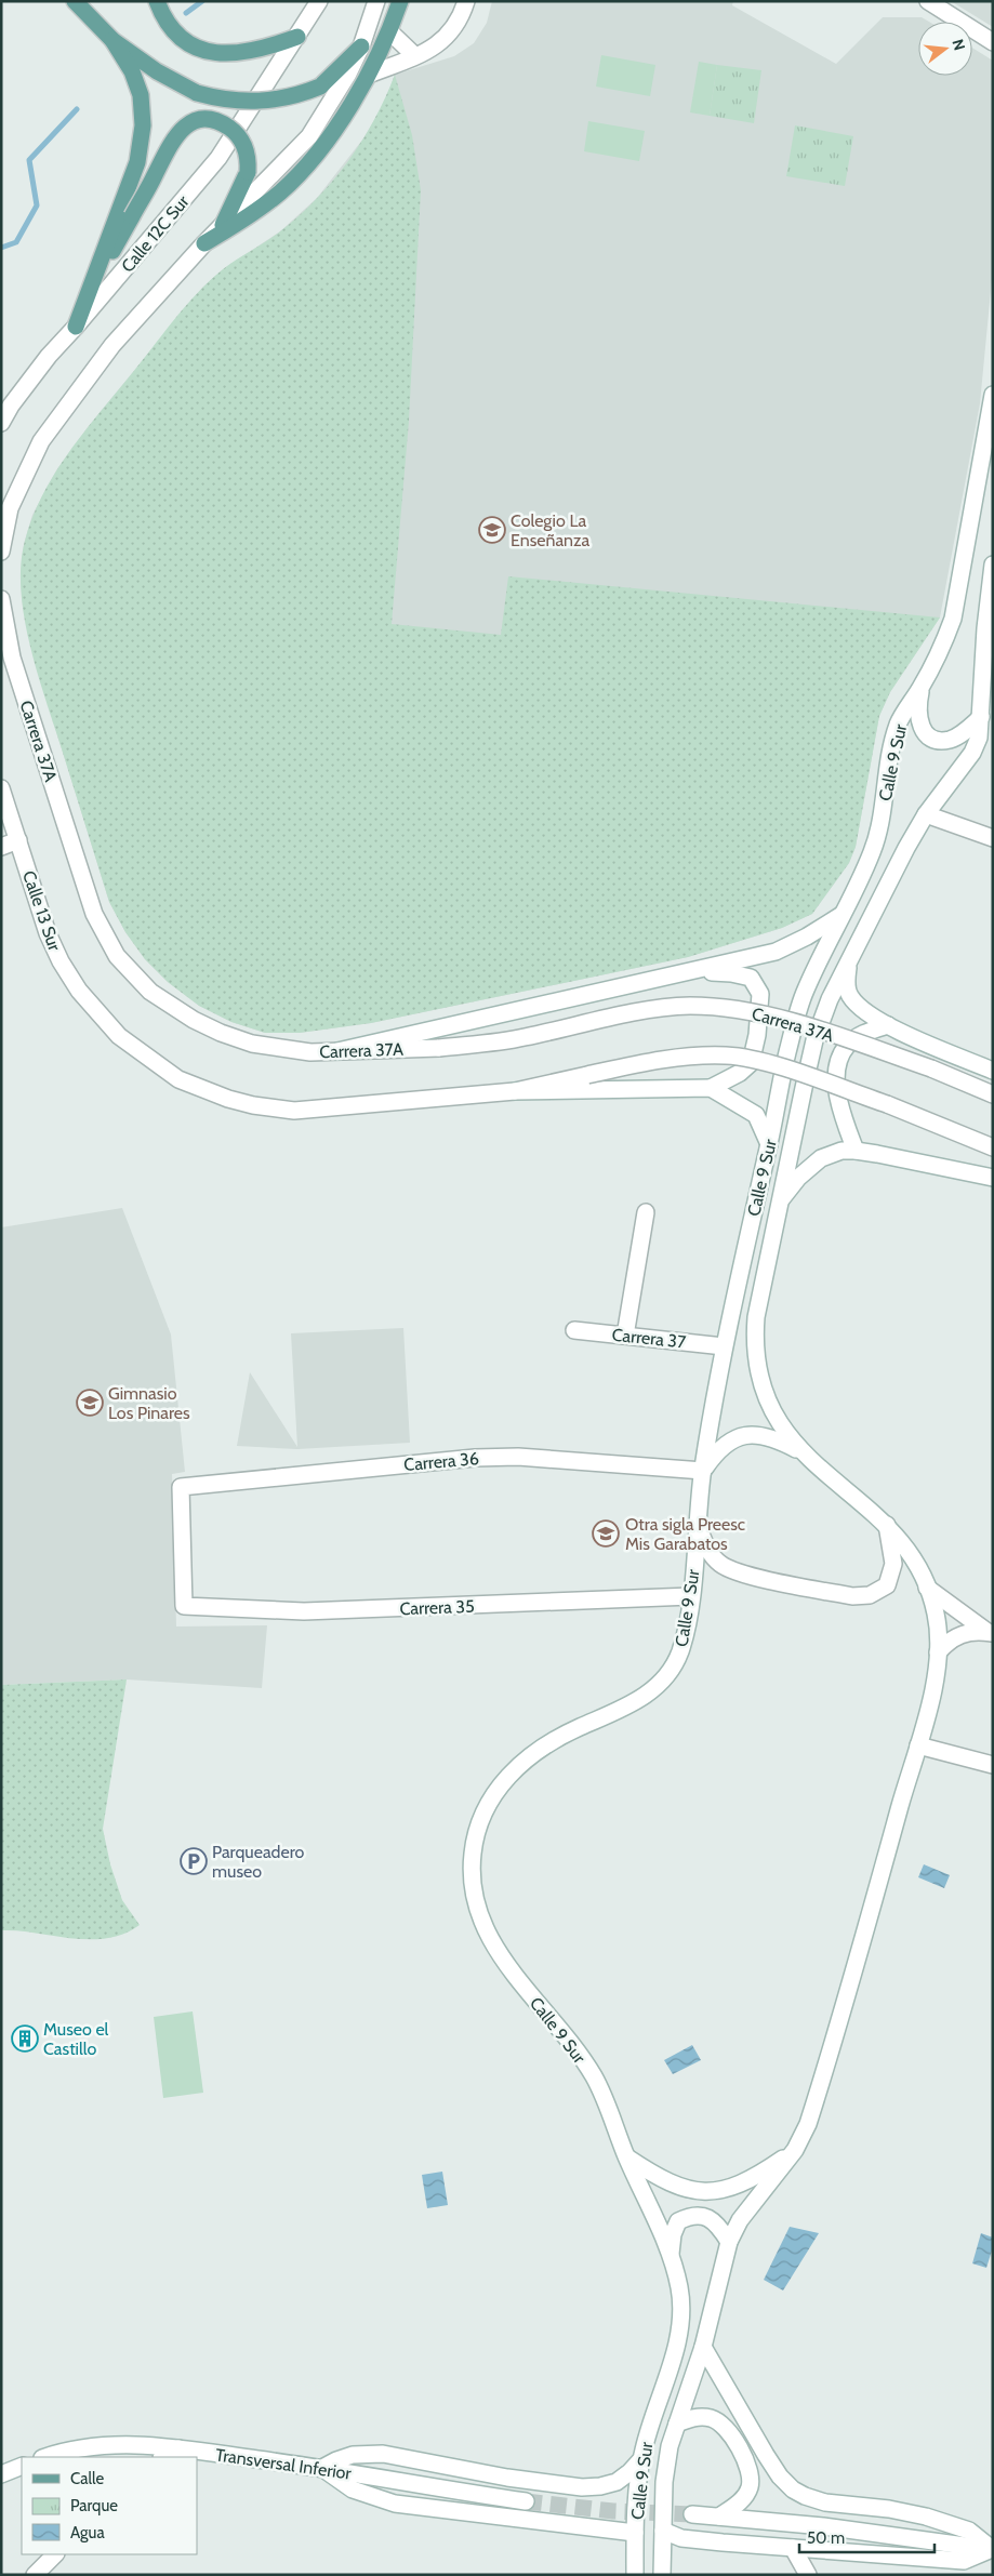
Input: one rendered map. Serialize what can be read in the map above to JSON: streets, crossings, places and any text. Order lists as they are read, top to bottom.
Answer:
{
  "streets": {
    "main road": [
      "Calle 12C Sur",
      "Carrera 37A",
      "Calle 9 Sur",
      "Calle 13 Sur",
      "Carrera 37",
      "Carrera 36",
      "Carrera 35",
      "Transversal Inferior"
    ]
  },
  "crossings": [
    ["Calle 9 Sur", "Carrera 37"],
    ["Calle 9 Sur", "Carrera 36"],
    ["Calle 9 Sur", "Carrera 35"],
    ["Carrera 36", "Carrera 35"]
  ],
  "places": {
    "school or university": ["Colegio La Enseñanza", "Gimnasio Los Pinares", "Otra sigla Preesc Mis Garabatos"],
    "parking": ["Parqueadero museo"],
    "building": ["Museo el Castillo"]
  },
  "legend": ["Calle", "Parque", "Agua"],
  "scale_bar": "50 m",
  "north": "right"
}
